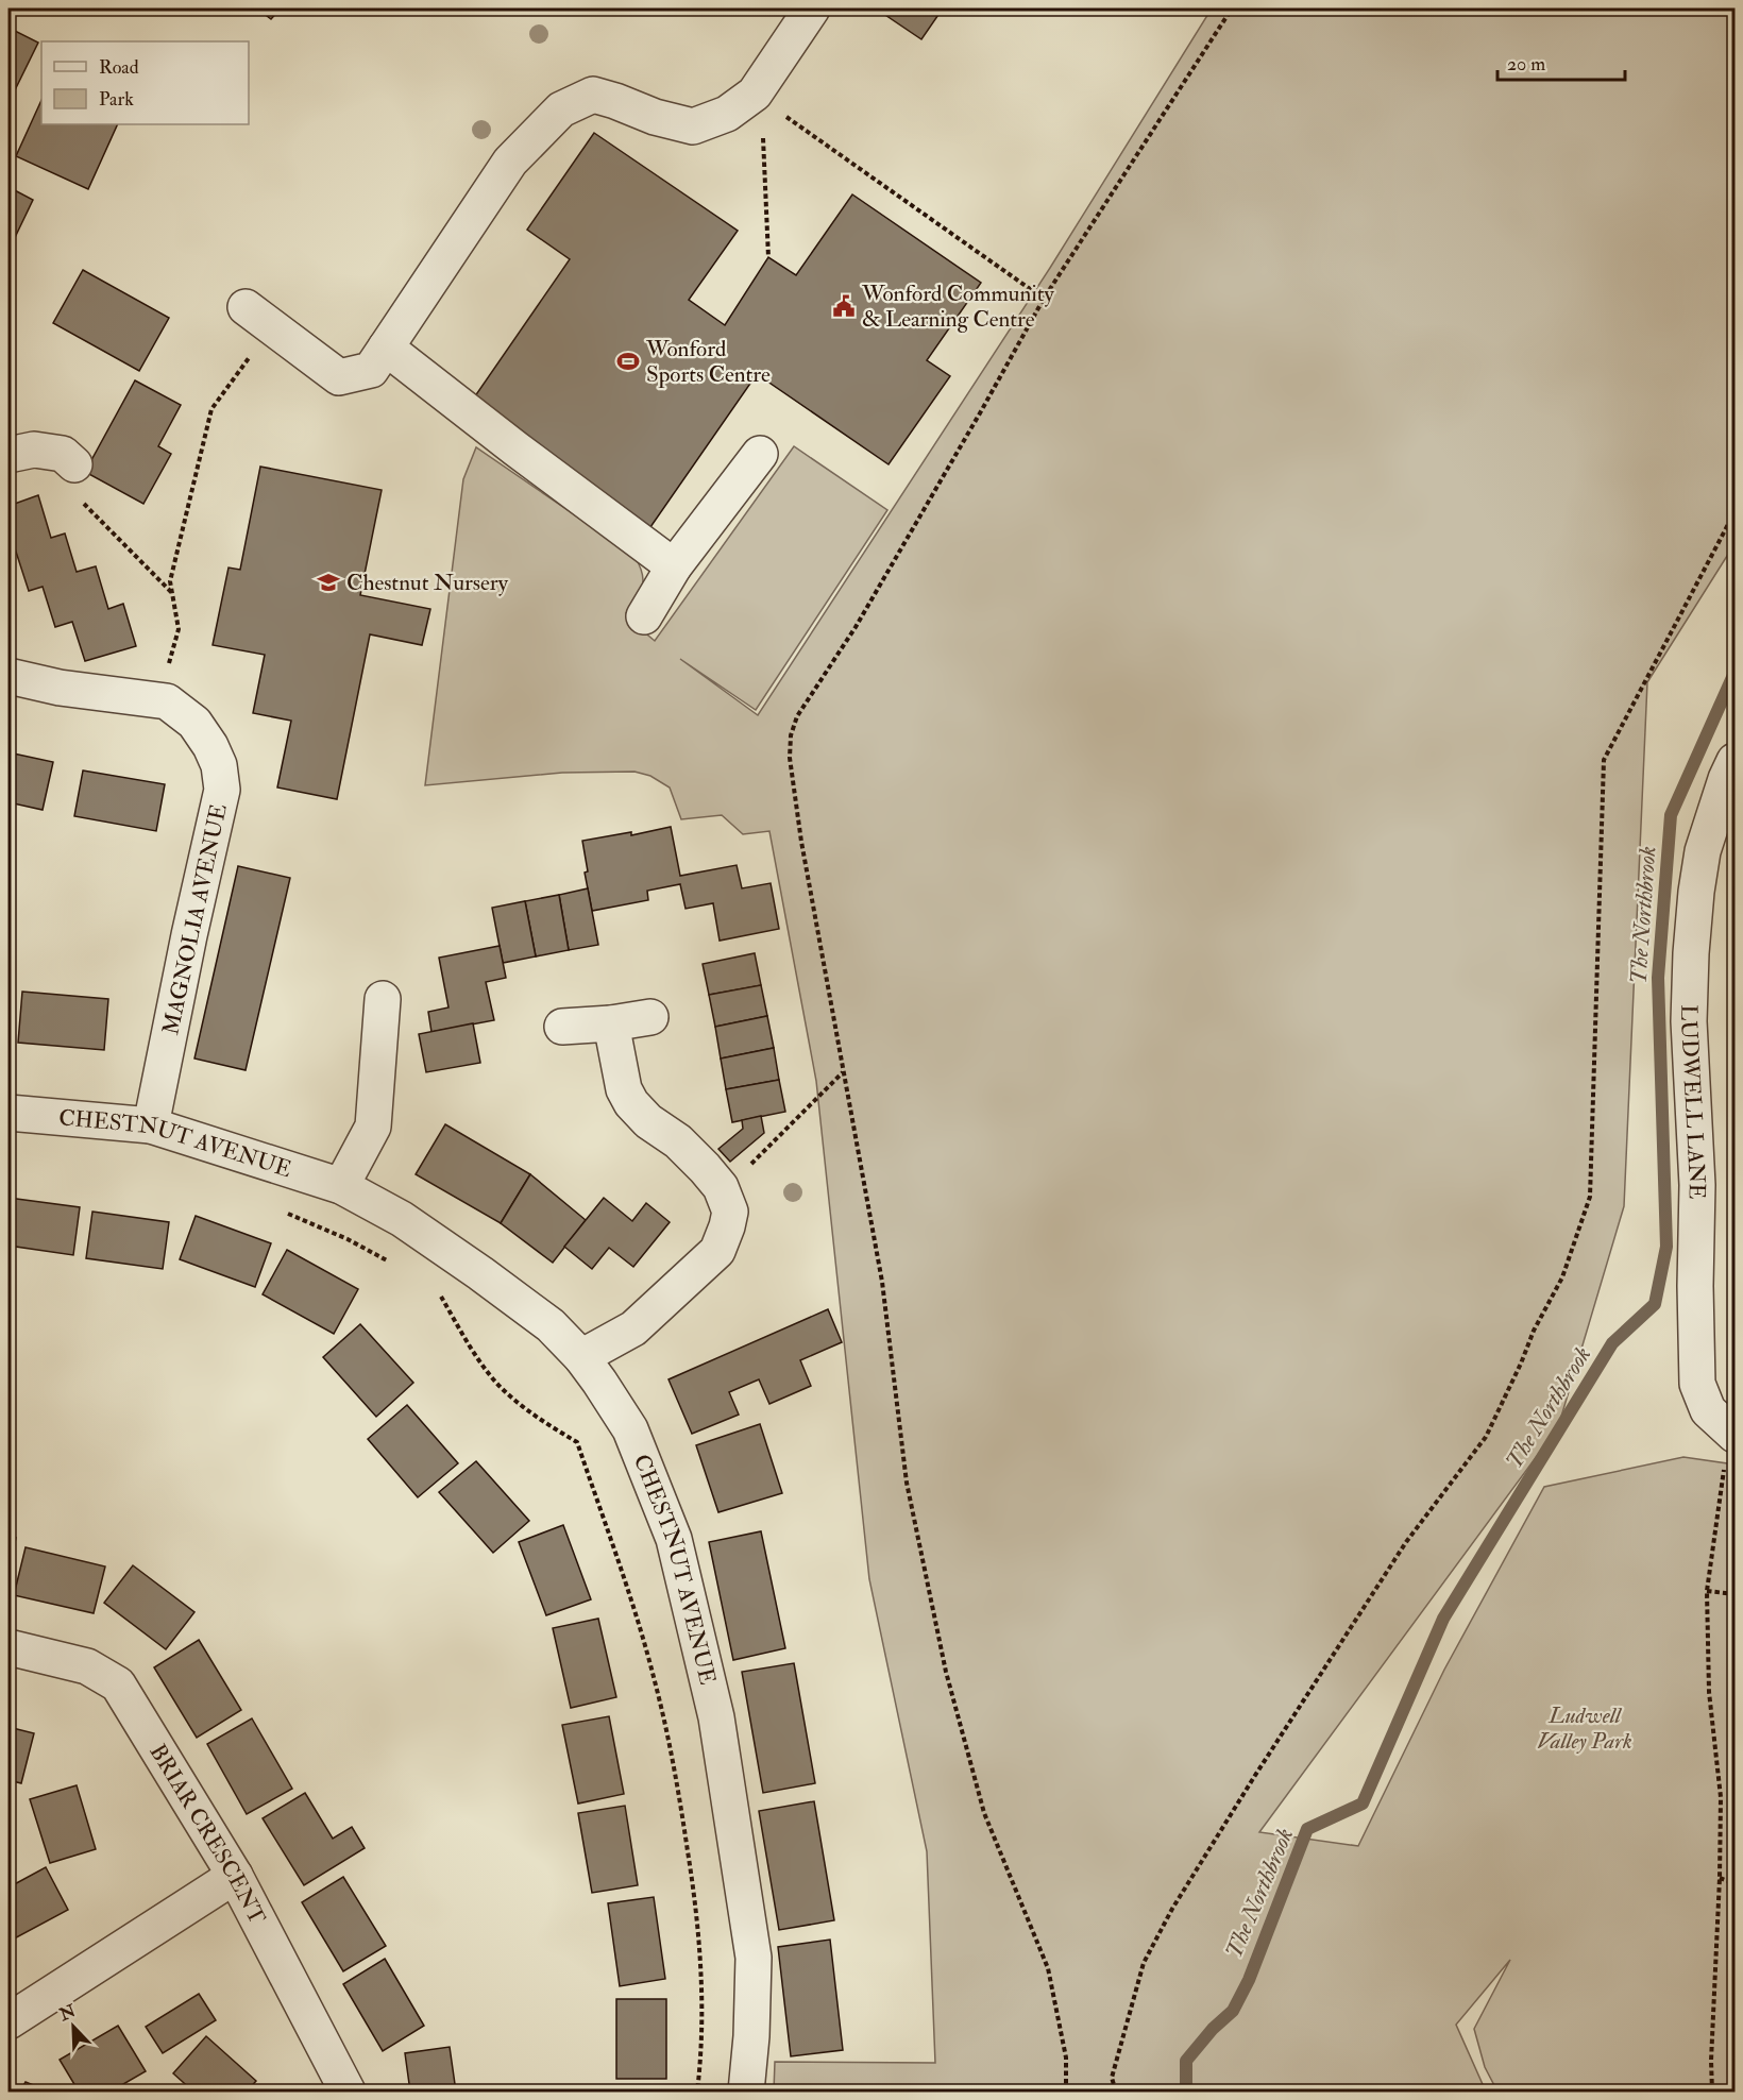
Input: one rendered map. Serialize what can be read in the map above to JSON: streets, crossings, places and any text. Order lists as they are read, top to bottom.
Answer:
{
  "streets": {
    "street": [
      "MAGNOLIA AVENUE",
      "LUDWELL LANE",
      "CHESTNUT AVENUE",
      "BRIAR CRESCENT"
    ]
  },
  "crossings": [
    ["MAGNOLIA AVENUE", "CHESTNUT AVENUE"]
  ],
  "water": ["The Northbrook"],
  "parks": ["Ludwell Valley Park"],
  "places": {
    "public building": ["Wonford Community & Learning Centre"],
    "sports": ["Wonford Sports Centre"],
    "school or university": ["Chestnut Nursery"]
  },
  "legend": ["Road", "Park"],
  "scale_bar": "20 m",
  "north": "top left"
}
